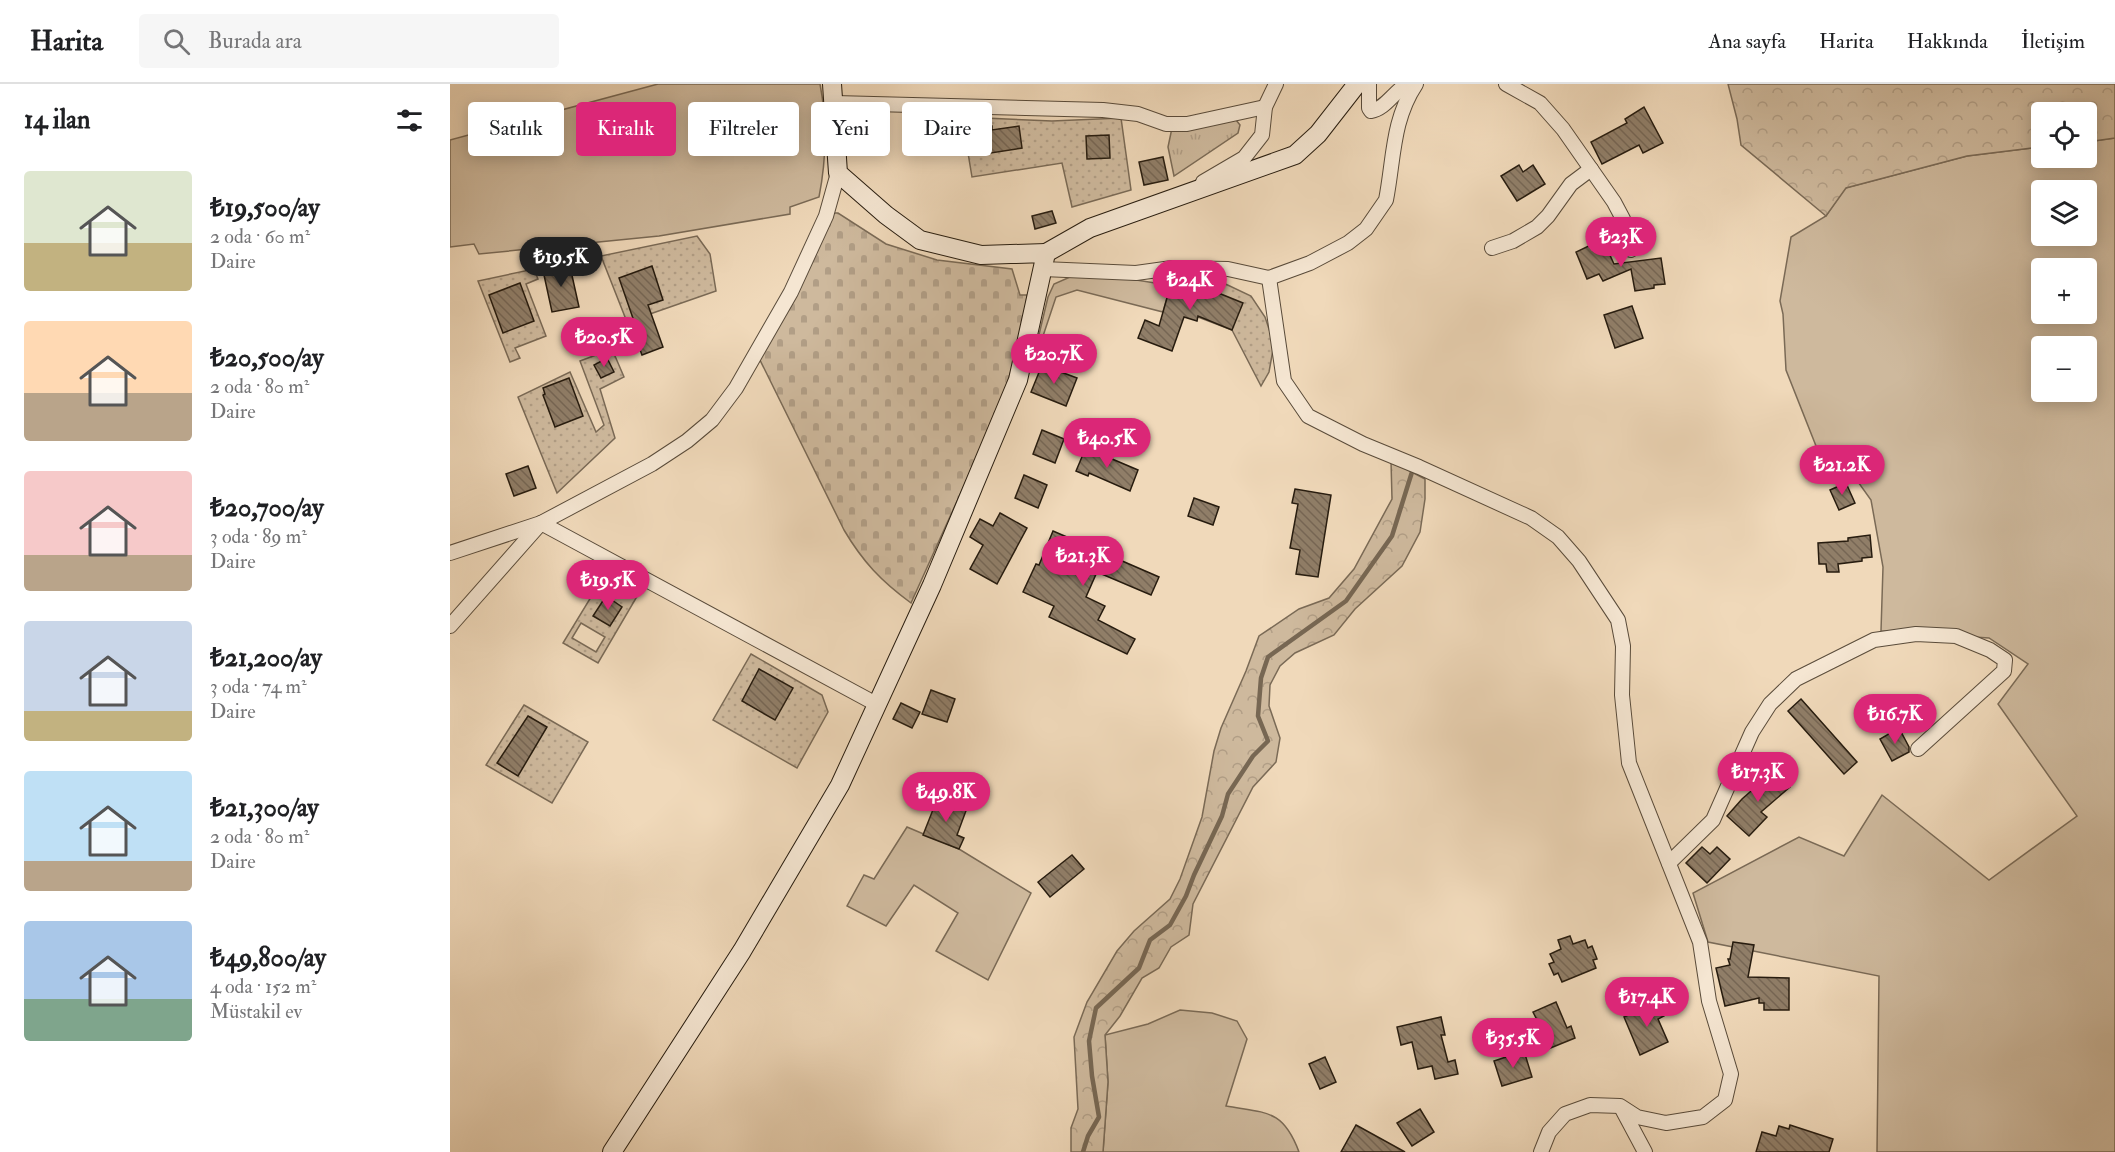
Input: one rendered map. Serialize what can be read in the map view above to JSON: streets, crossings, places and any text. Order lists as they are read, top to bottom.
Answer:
{
  "page": {
    "header": "Harita",
    "search": "Burada ara",
    "nav": [
      "Ana sayfa",
      "Harita",
      "Hakkında",
      "İletişim"
    ],
    "heading": "14 ilan",
    "map_buttons": ["+", "−"],
    "chip": [
      "Satılık",
      "Kiralık",
      "Filtreler",
      "Yeni",
      "Daire"
    ],
    "list": [
      {
        "name": "₺19,500/ay",
        "note": "2 oda · 60 m² · Daire"
      },
      {
        "name": "₺20,500/ay",
        "note": "2 oda · 80 m² · Daire"
      },
      {
        "name": "₺20,700/ay",
        "note": "3 oda · 89 m² · Daire"
      },
      {
        "name": "₺21,200/ay",
        "note": "3 oda · 74 m² · Daire"
      },
      {
        "name": "₺21,300/ay",
        "note": "2 oda · 80 m² · Daire"
      },
      {
        "name": "₺49,800/ay",
        "note": "4 oda · 152 m² · Müstakil ev"
      }
    ],
    "price": [
      "₺23K",
      "₺19.5K",
      "₺24K",
      "₺20.5K",
      "₺20.7K",
      "₺40.5K",
      "₺21.2K",
      "₺21.3K",
      "₺19.5K",
      "₺16.7K",
      "₺17.3K",
      "₺49.8K",
      "₺17.4K",
      "₺35.5K"
    ]
  }
}
